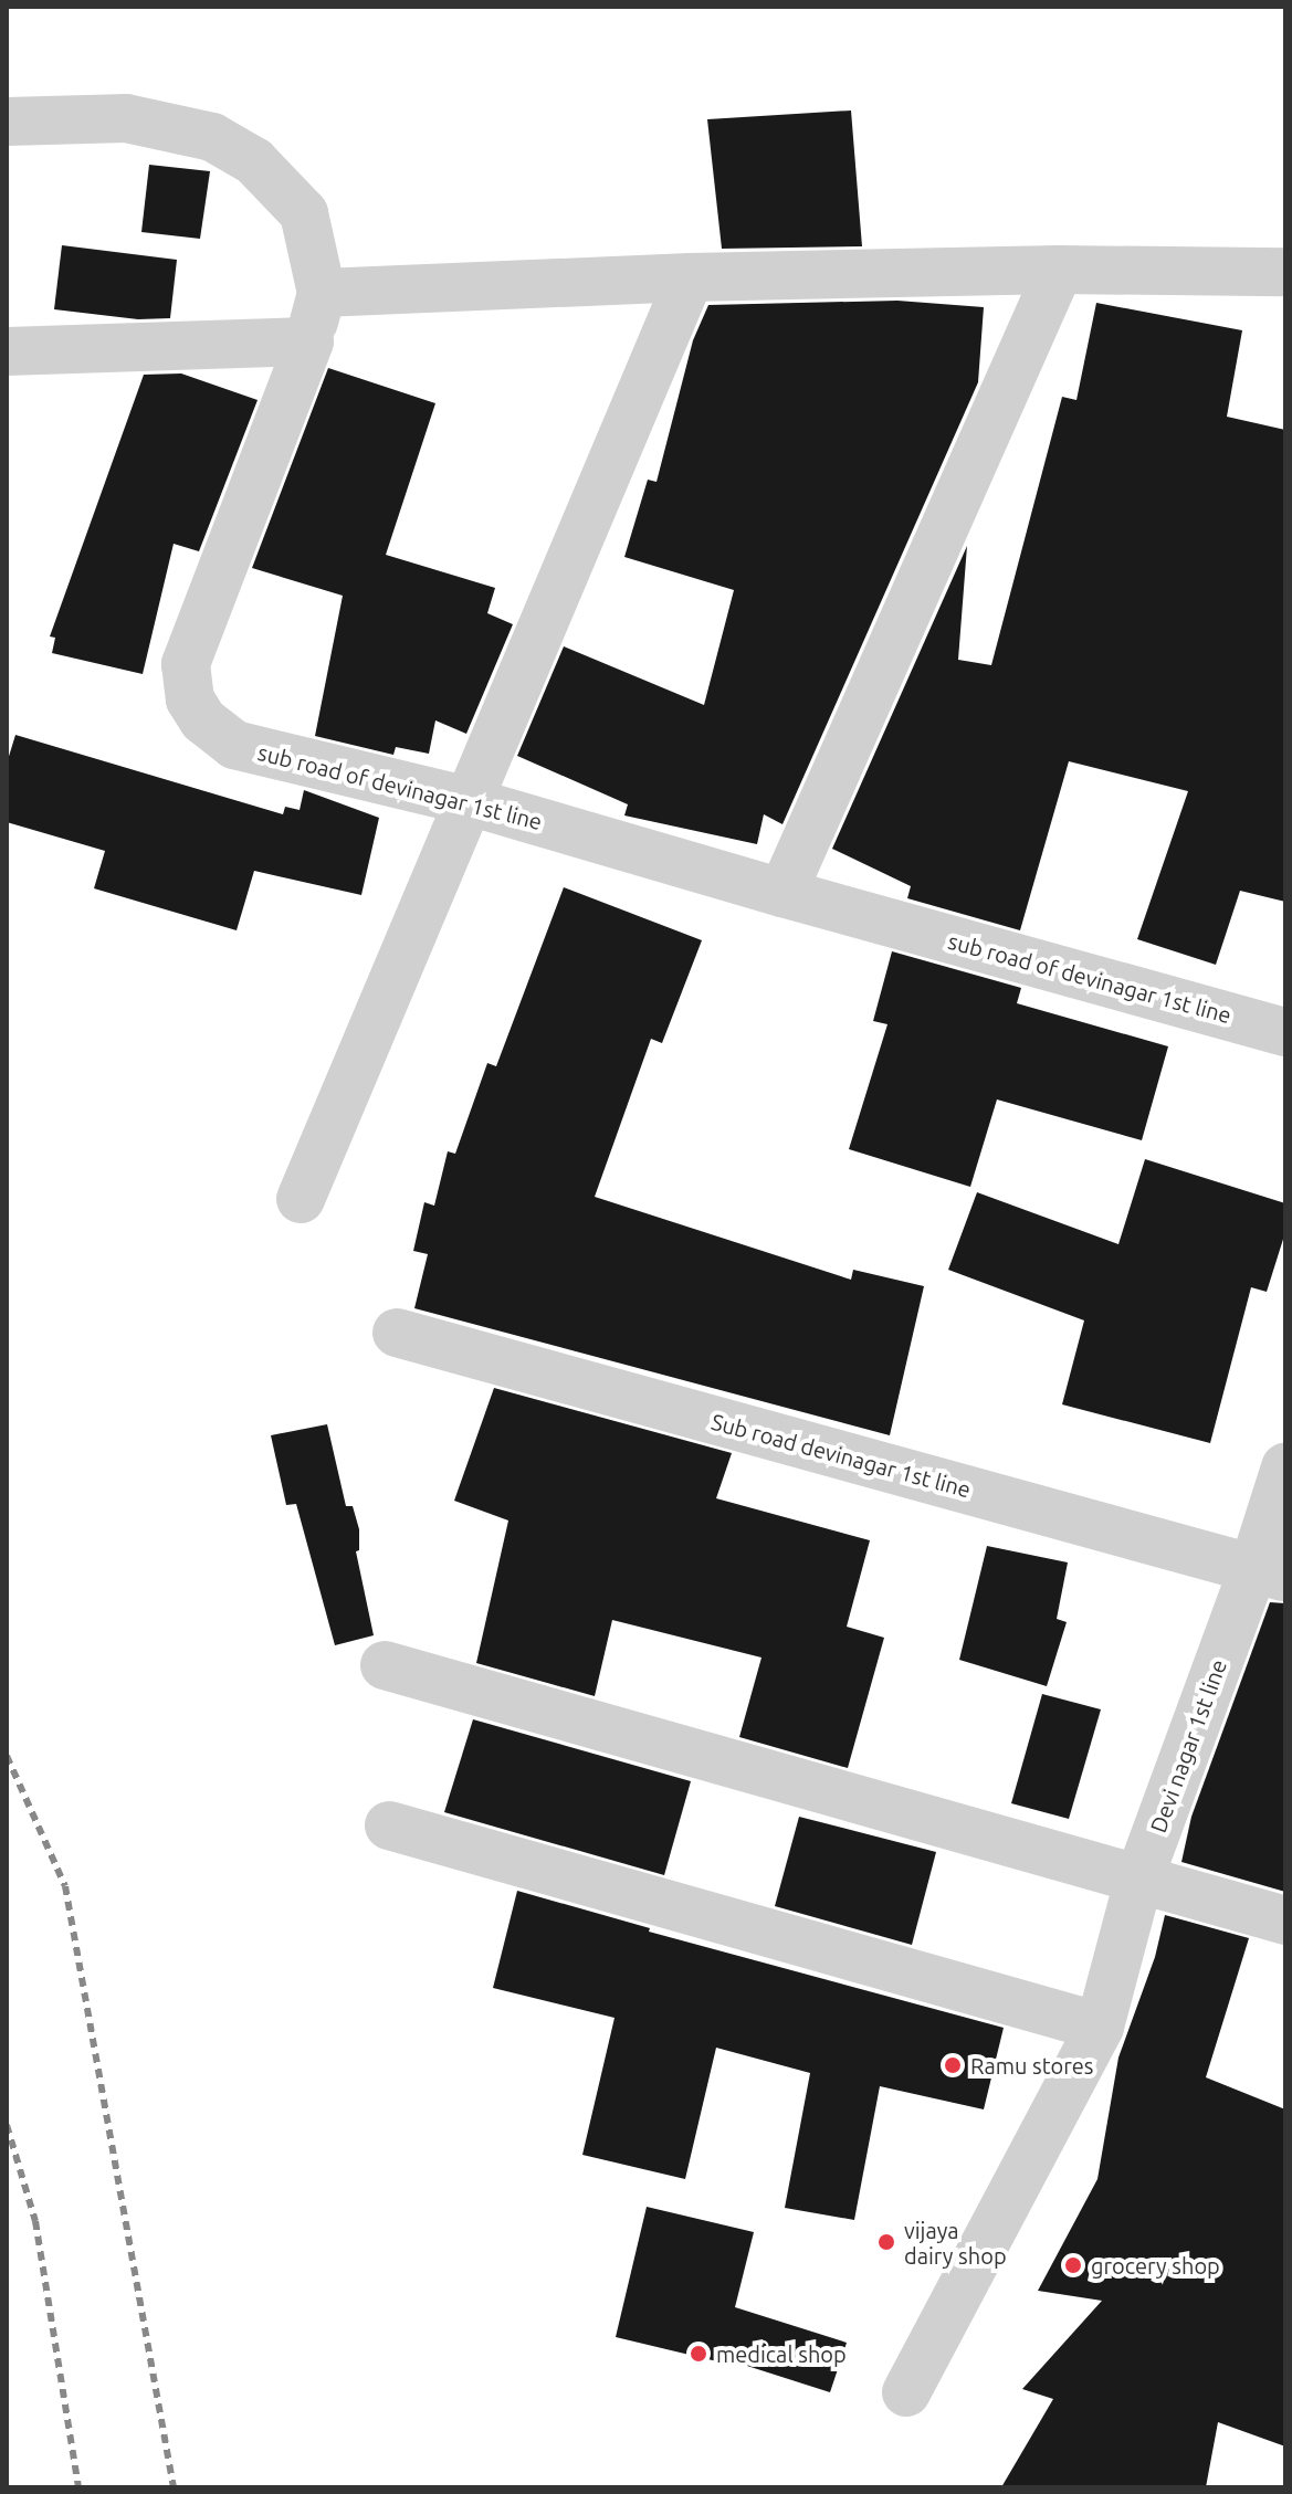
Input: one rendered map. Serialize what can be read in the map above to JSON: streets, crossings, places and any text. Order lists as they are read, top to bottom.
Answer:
{
  "streets": {
    "street": ["sub road of devinagar 1st line", "Sub road devinagar 1st line", "Devi nagar 1st line"]
  },
  "crossings": [
    ["Sub road devinagar 1st line", "Devi nagar 1st line"]
  ],
  "places": [
    "Ramu stores",
    "vijaya dairy shop",
    "grocery shop",
    "medical shop"
  ]
}
